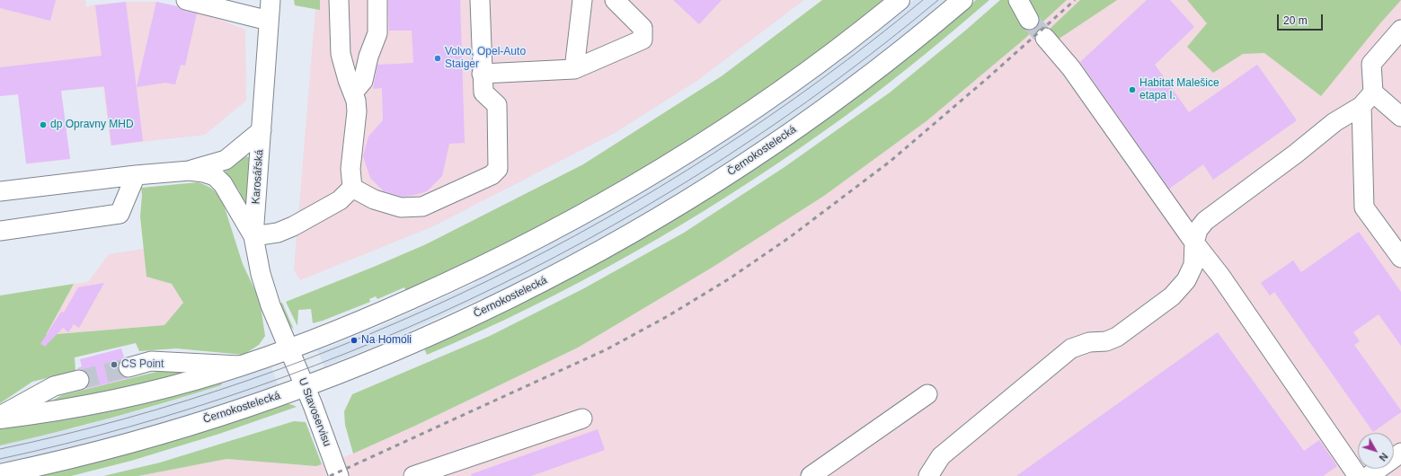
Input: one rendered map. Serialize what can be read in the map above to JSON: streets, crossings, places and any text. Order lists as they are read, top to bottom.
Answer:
{
  "streets": {
    "main road": ["Černokostelecká"],
    "street": ["Karosářská", "U Stavoservisu"]
  },
  "crossings": [
    ["Černokostelecká", "U Stavoservisu"],
    ["Karosářská", "U Stavoservisu"]
  ],
  "places": [
    "Volvo, Opel-Auto Staiger",
    "Habitat Malešice etapa I.",
    "dp Opravny MHD",
    "Na Homoli",
    "CS Point"
  ],
  "scale_bar": "20 m",
  "north": "bottom right"
}
